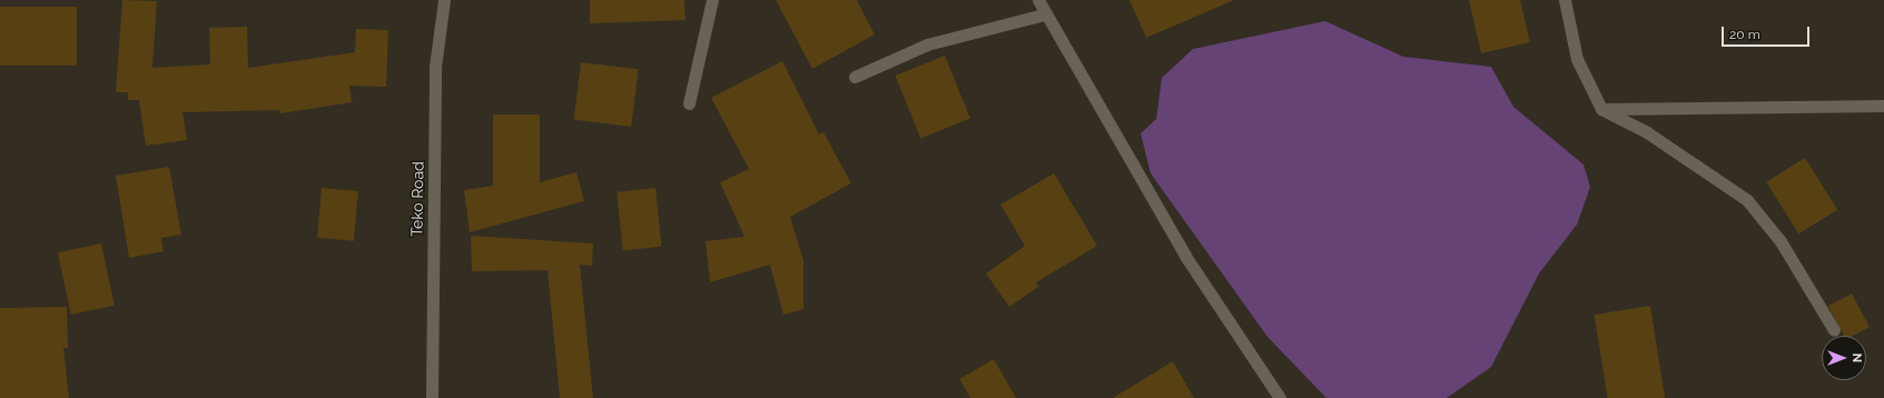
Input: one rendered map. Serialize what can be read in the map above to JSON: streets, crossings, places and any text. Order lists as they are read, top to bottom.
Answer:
{
  "streets": {
    "street": ["Teko Road"]
  },
  "scale_bar": "20 m",
  "north": "right"
}
